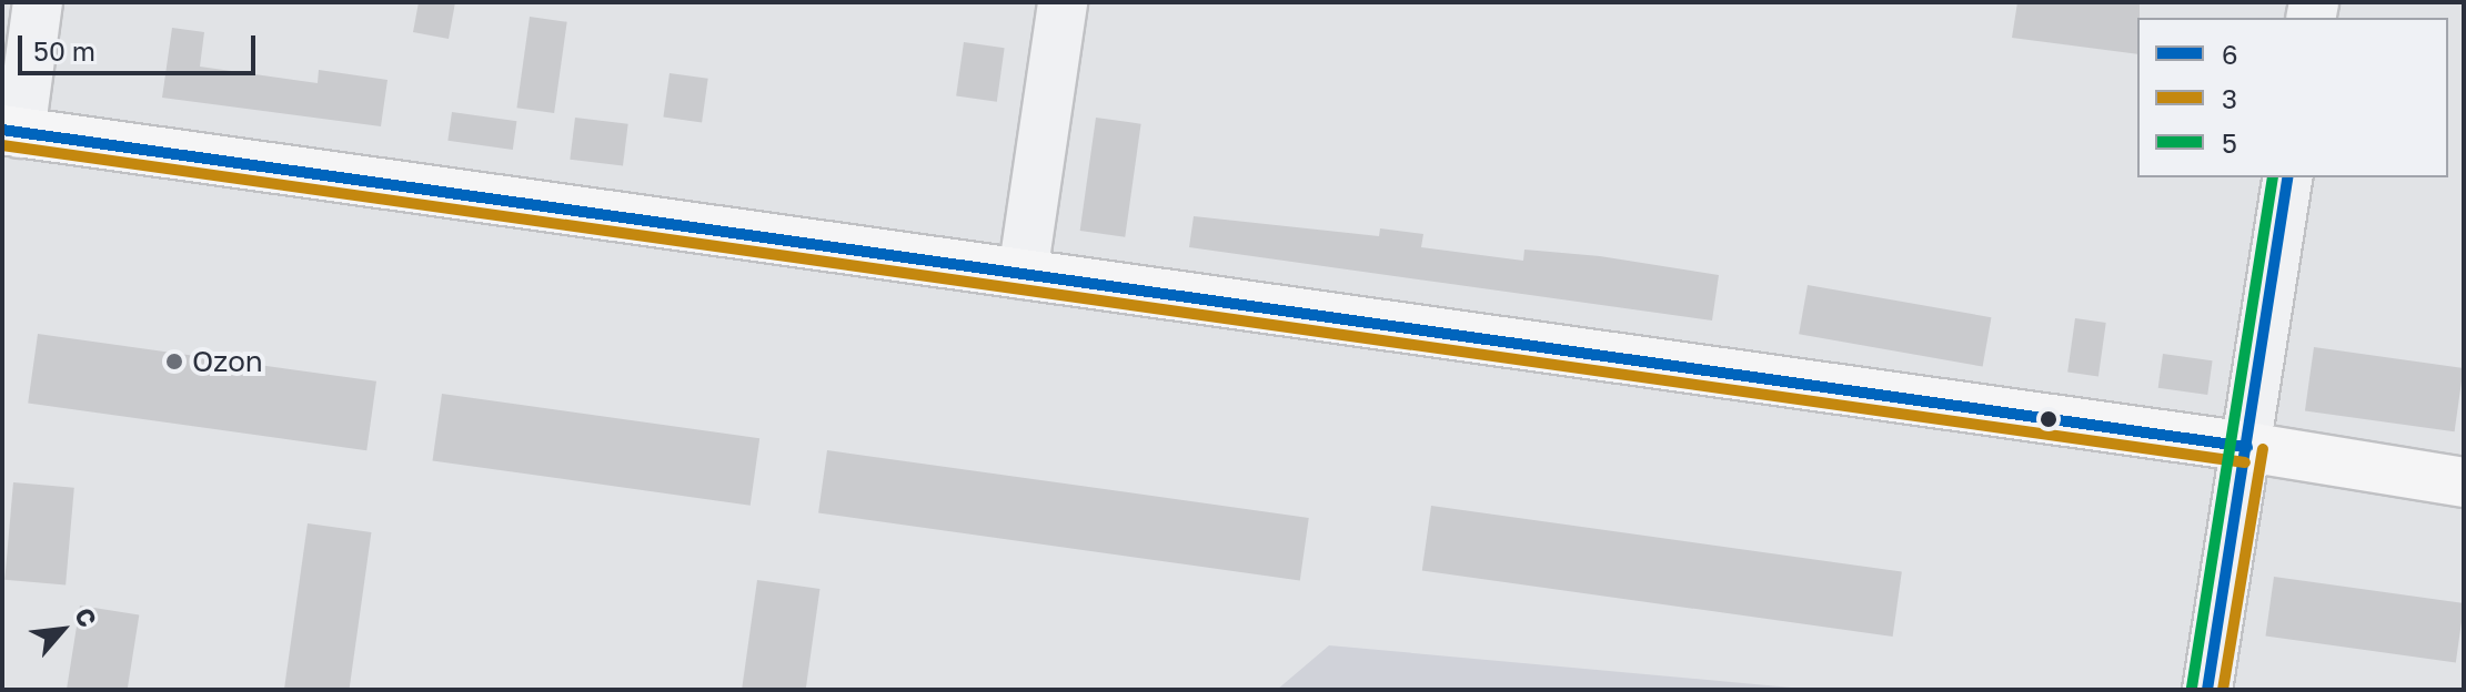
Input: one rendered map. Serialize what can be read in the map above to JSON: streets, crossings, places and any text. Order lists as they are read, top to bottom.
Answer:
{
  "places": ["Ozon"],
  "lines": ["transit line 6", "transit line 3", "transit line 5"],
  "legend": ["6", "3", "5"],
  "scale_bar": "50 m",
  "north": "top right"
}
